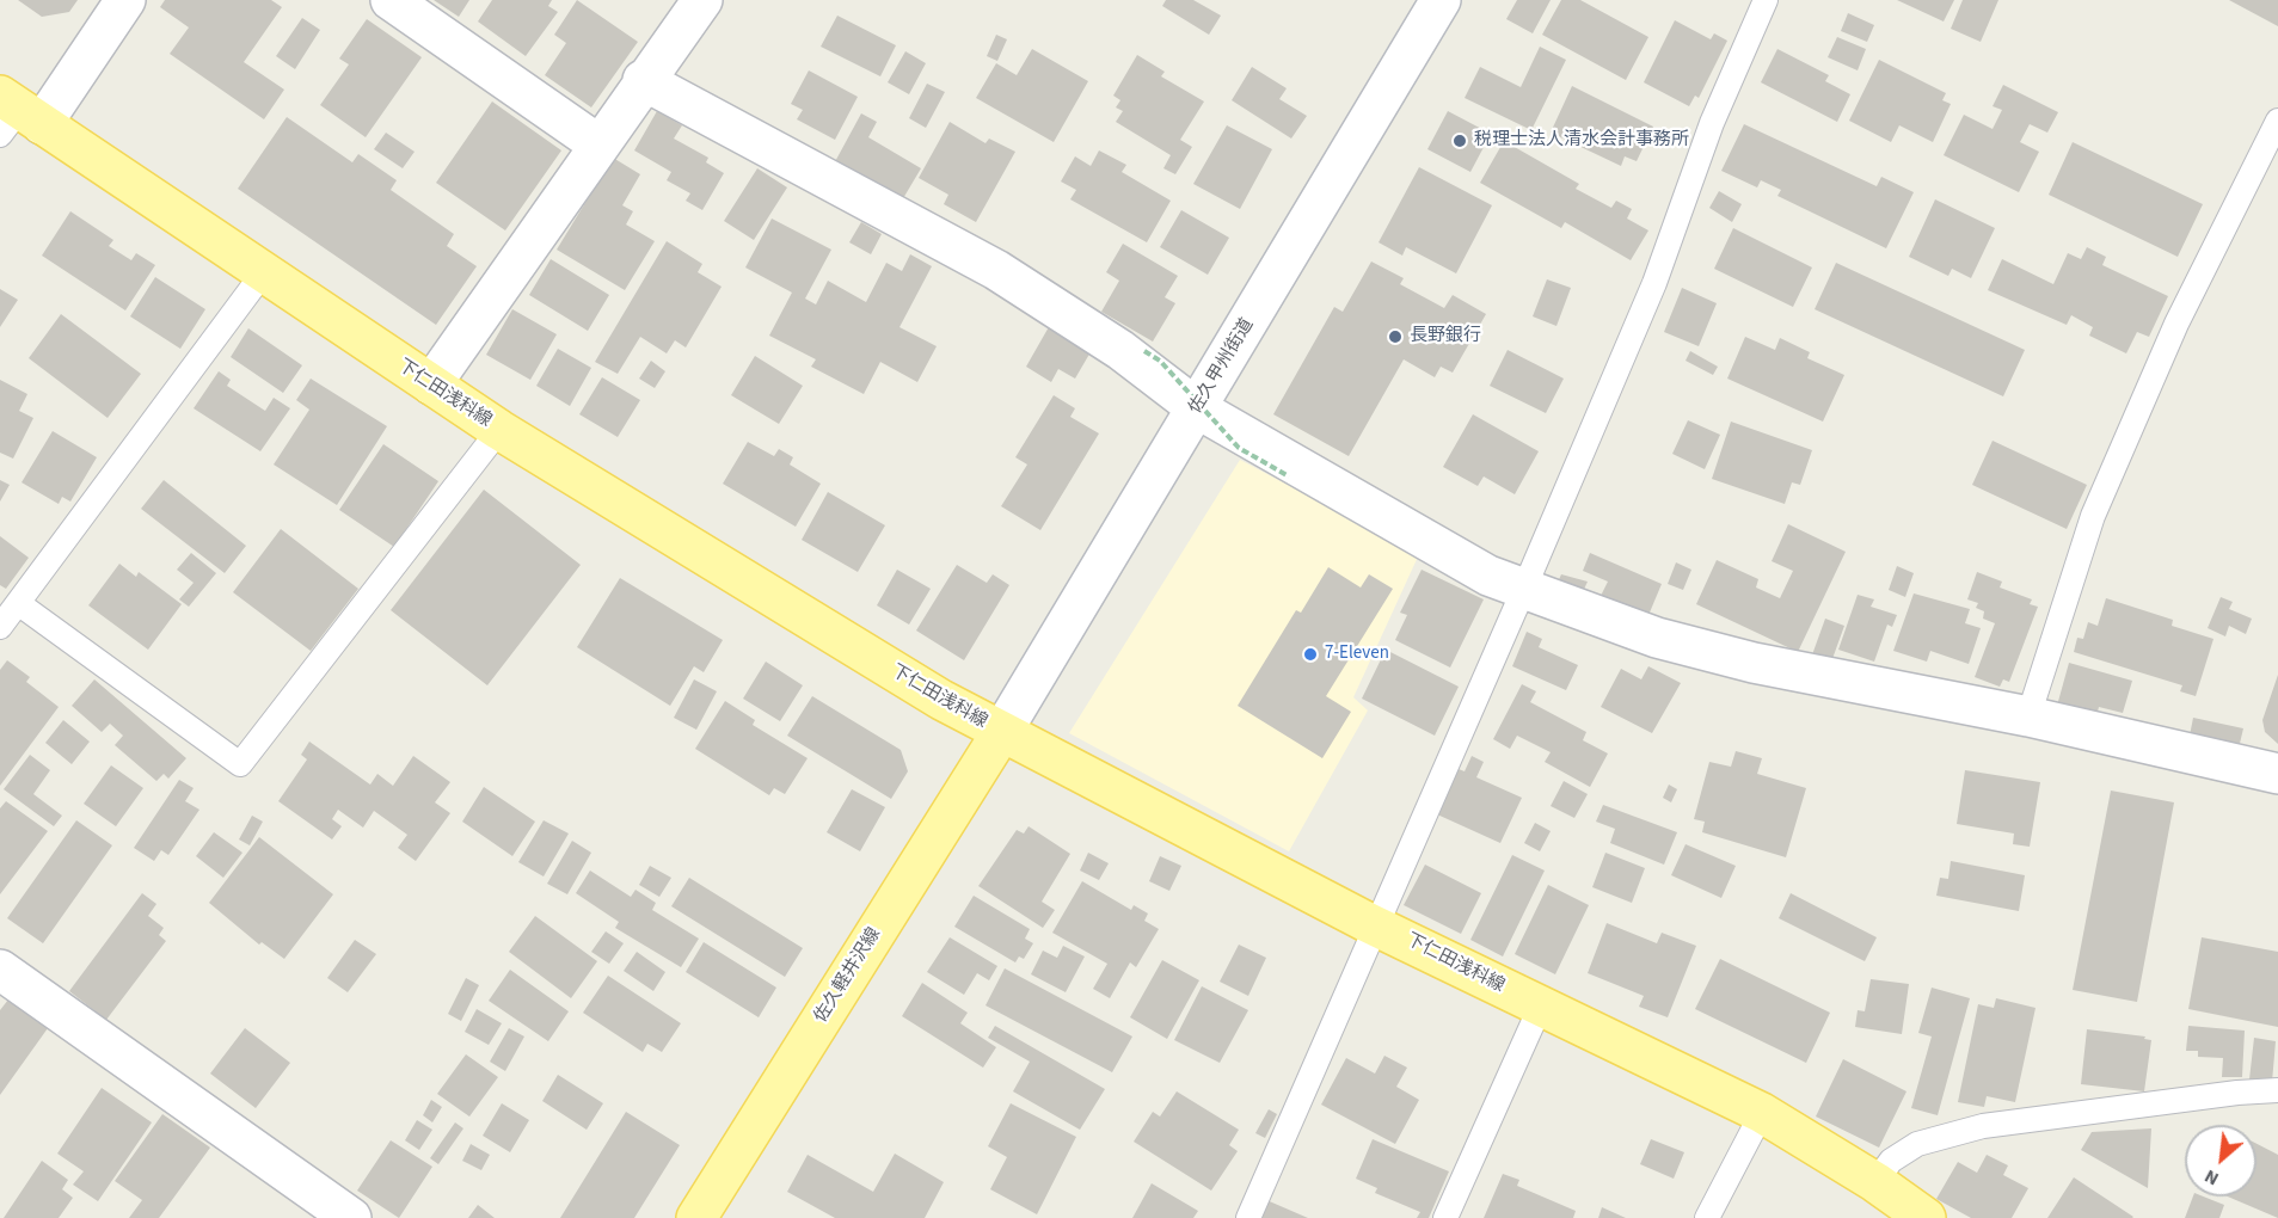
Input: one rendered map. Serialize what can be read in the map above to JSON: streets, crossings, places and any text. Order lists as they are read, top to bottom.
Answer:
{
  "streets": {
    "main road": ["下仁田浅科線", "佐久軽井沢線"],
    "street": ["佐久甲州街道"]
  },
  "crossings": [
    ["佐久甲州街道", "下仁田浅科線"],
    ["佐久甲州街道", "佐久軽井沢線"],
    ["下仁田浅科線", "佐久軽井沢線"]
  ],
  "places": ["税理士法人清水会計事務所", "長野銀行", "7-Eleven"],
  "north": "bottom left"
}
